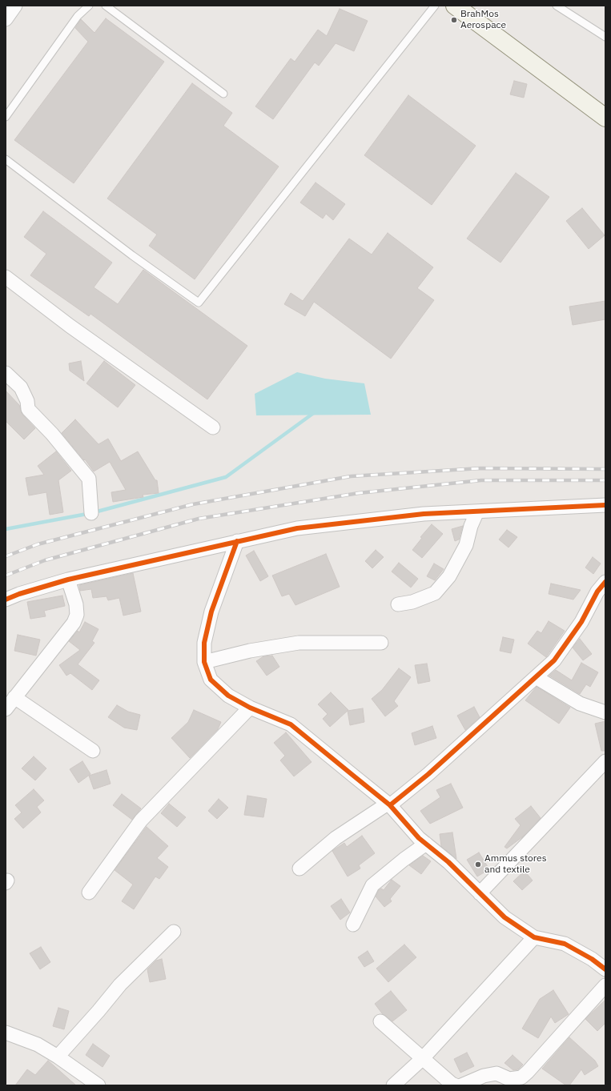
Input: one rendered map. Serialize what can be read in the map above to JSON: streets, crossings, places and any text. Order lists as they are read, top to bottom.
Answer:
{
  "places": ["BrahMos Aerospace", "Ammus stores and textile"]
}
